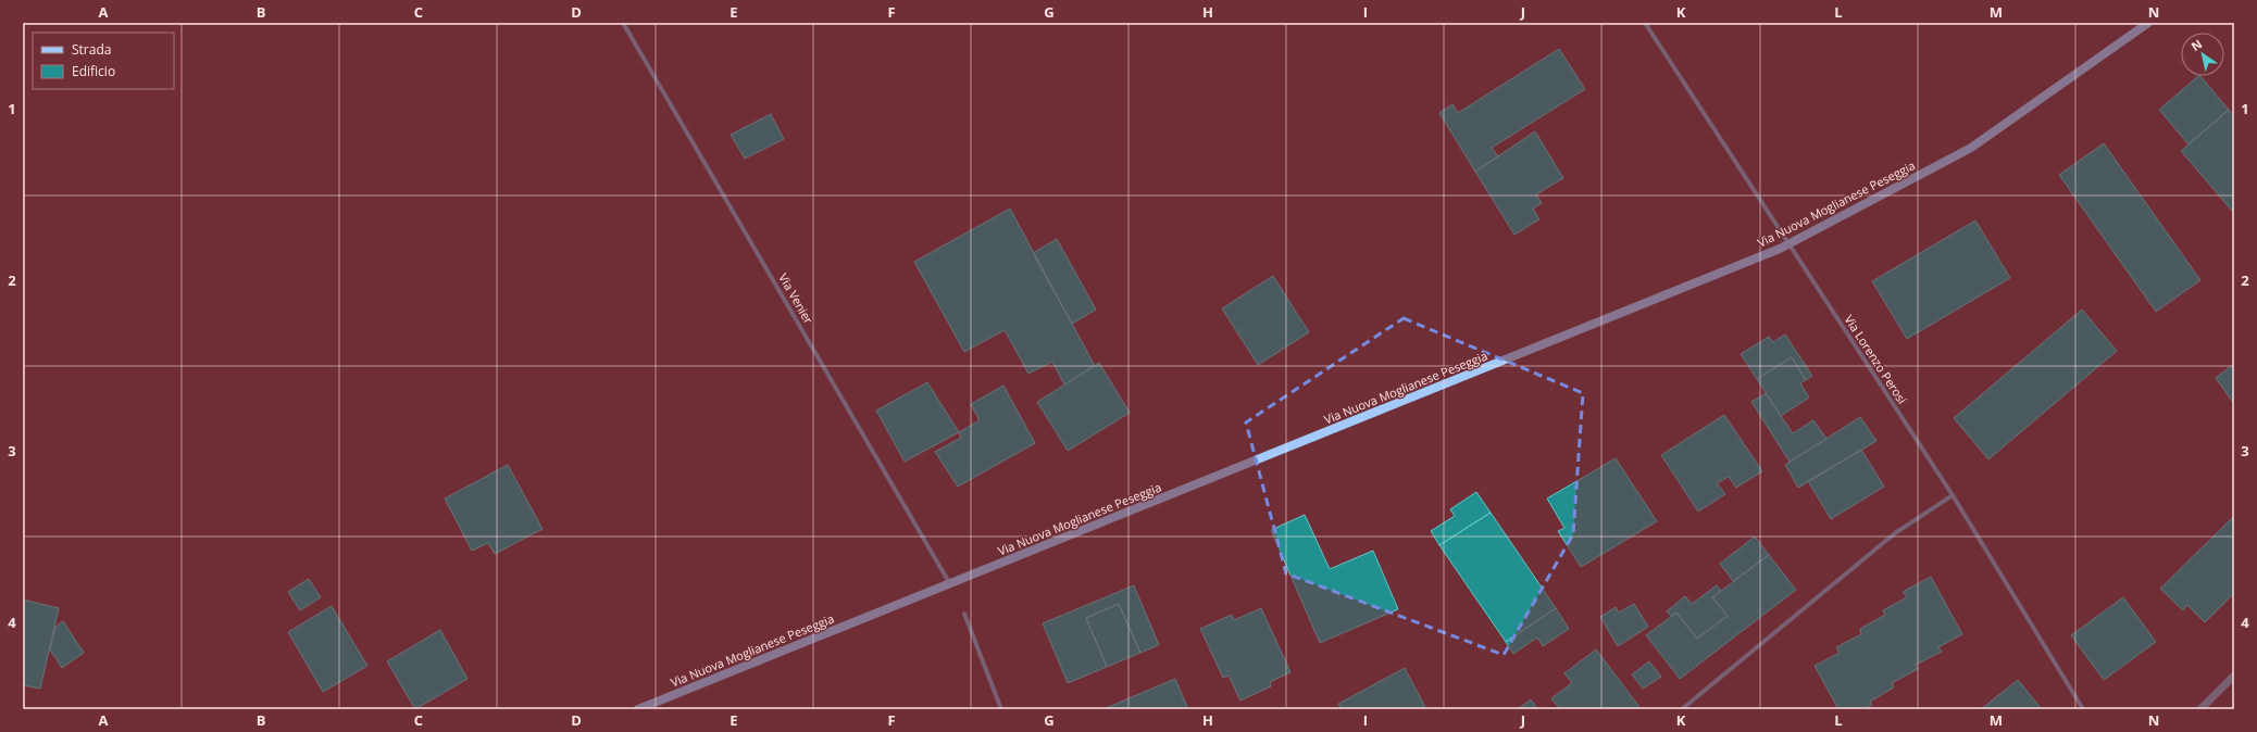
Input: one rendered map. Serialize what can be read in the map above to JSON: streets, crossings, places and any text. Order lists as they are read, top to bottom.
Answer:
{
  "streets": {
    "main road": ["Via Nuova Moglianese Peseggia"],
    "street": ["Via Venier", "Via Lorenzo Perosi"]
  },
  "crossings": [
    ["Via Nuova Moglianese Peseggia", "Via Venier"],
    ["Via Nuova Moglianese Peseggia", "Via Lorenzo Perosi"]
  ],
  "legend": ["Strada", "Edificio"],
  "north": "top left",
  "grid": {
    "columns": [
      "A",
      "B",
      "C",
      "D",
      "E",
      "F",
      "G",
      "H",
      "I",
      "J",
      "K",
      "L",
      "M",
      "N"
    ],
    "rows": [
      "1",
      "2",
      "3",
      "4"
    ]
  }
}
